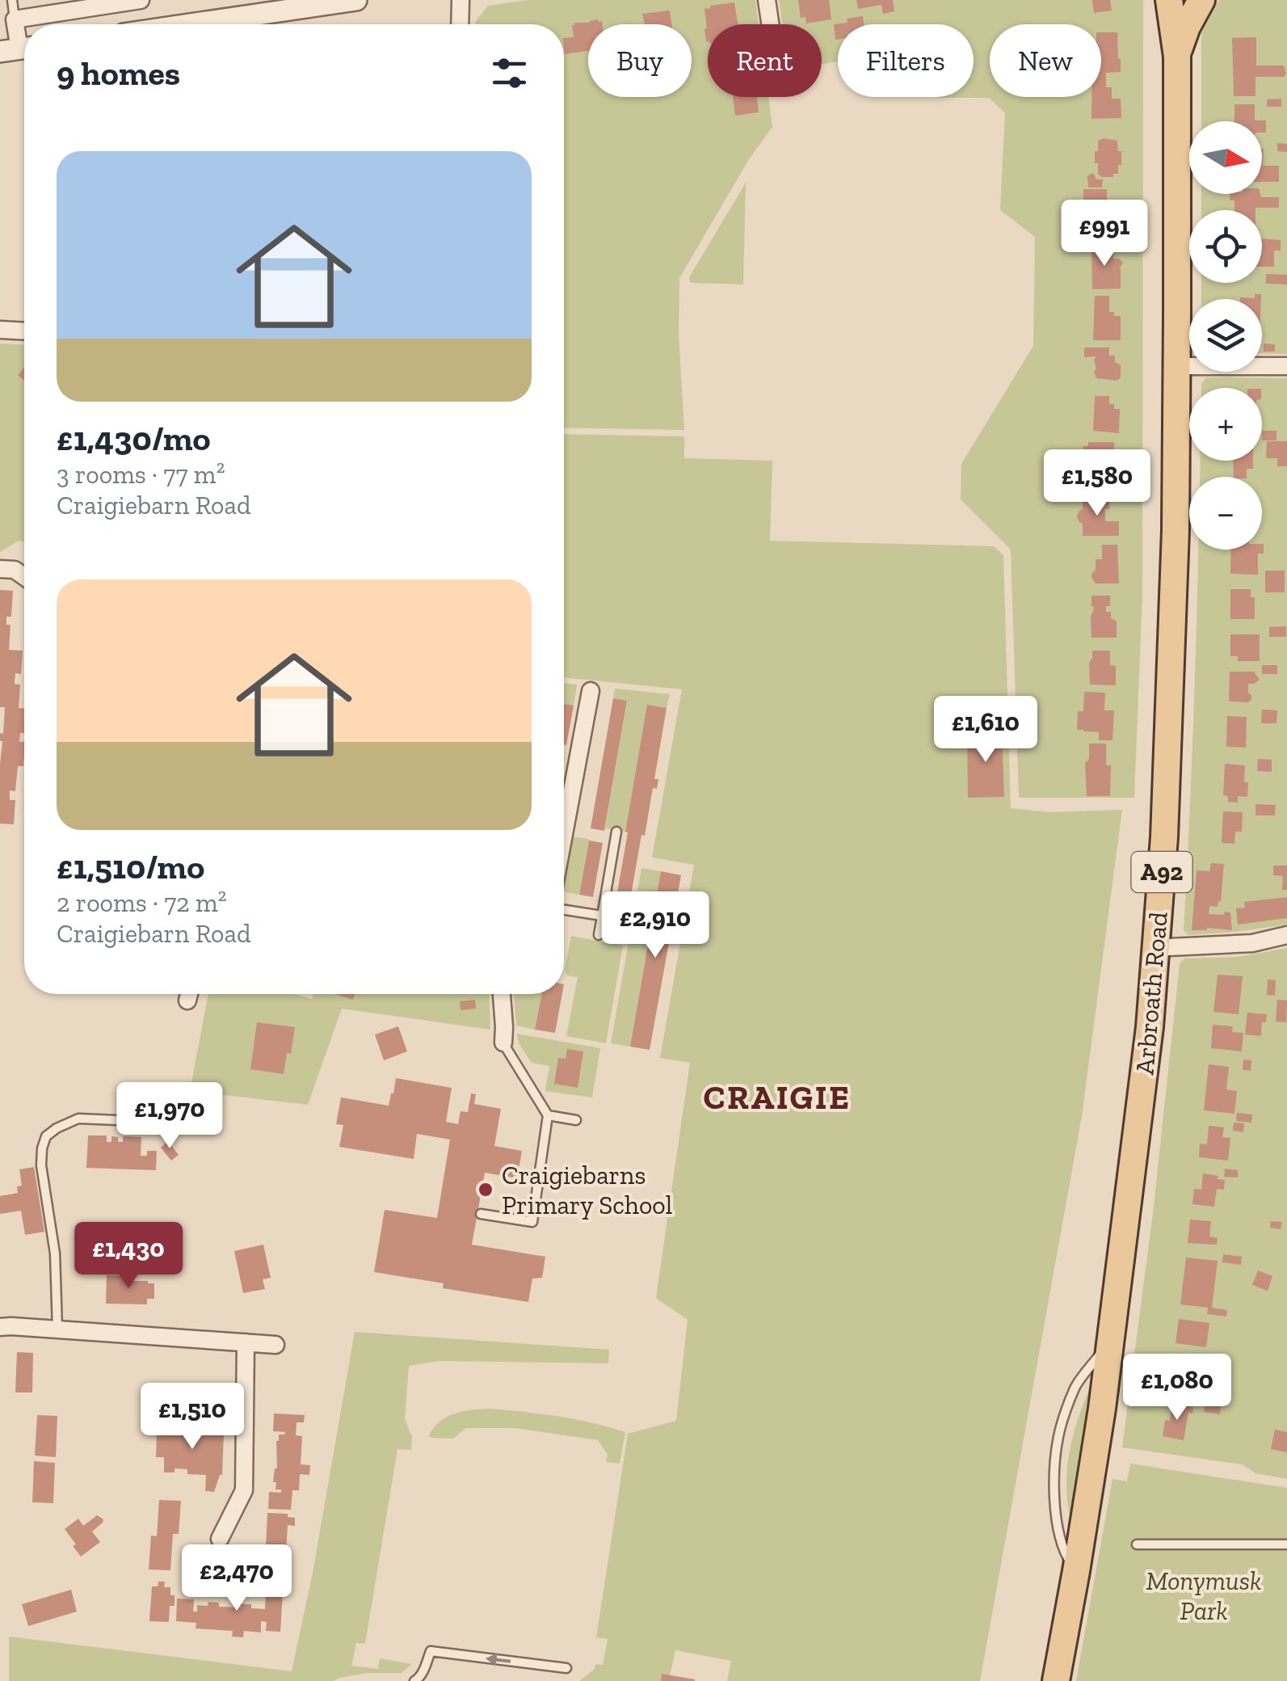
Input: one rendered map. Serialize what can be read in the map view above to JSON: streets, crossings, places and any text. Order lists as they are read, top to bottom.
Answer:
{
  "streets": {
    "main road": ["A92", "Arbroath Road"]
  },
  "districts": ["CRAIGIE"],
  "parks": ["Monymusk Park"],
  "places": ["Craigiebarns Primary School"],
  "north": "right",
  "page": {
    "chip": [
      "Buy",
      "Rent",
      "Filters",
      "New"
    ],
    "heading": "9 homes",
    "map_buttons": ["+", "−"],
    "list": [
      {
        "name": "£1,430/mo",
        "note": "3 rooms · 77 m² · Craigiebarn Road"
      },
      {
        "name": "£1,510/mo",
        "note": "2 rooms · 72 m² · Craigiebarn Road"
      }
    ],
    "price": [
      "£991",
      "£1,580",
      "£1,610",
      "£2,910",
      "£1,970",
      "£1,430",
      "£1,080",
      "£1,510",
      "£2,470"
    ]
  }
}
